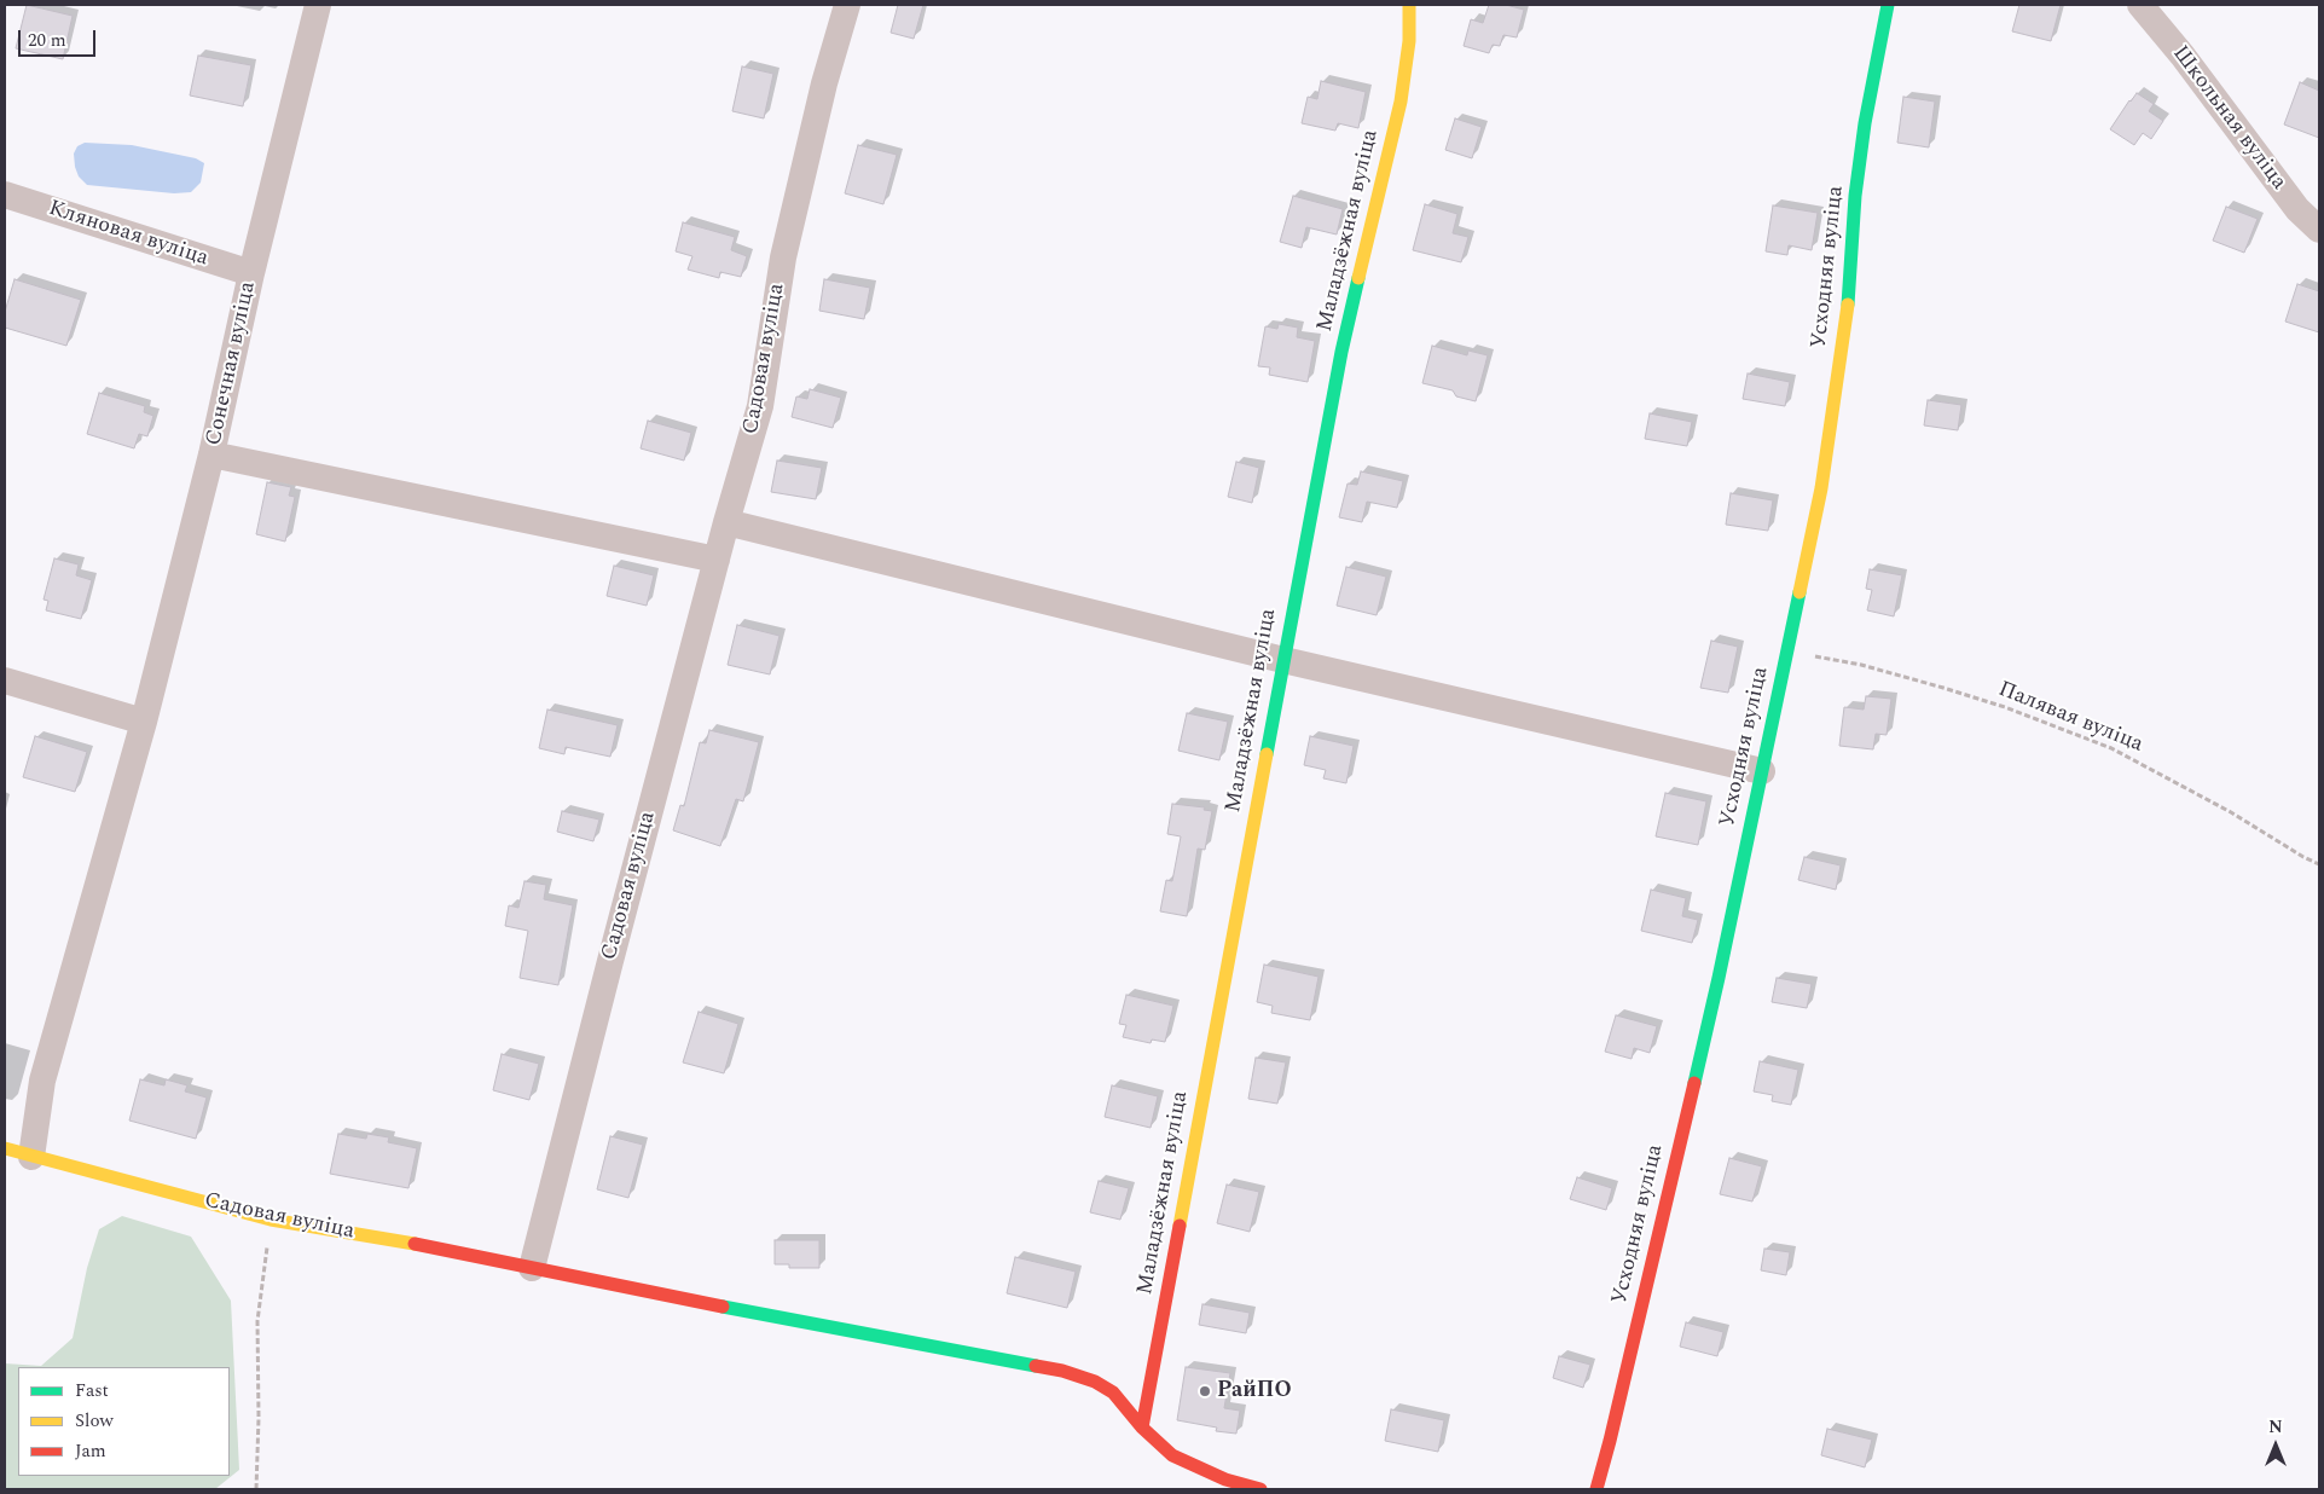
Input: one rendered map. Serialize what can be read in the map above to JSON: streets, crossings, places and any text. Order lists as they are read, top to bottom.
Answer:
{
  "streets": {
    "street": [
      "Школьная вуліца",
      "Маладзёжная вуліца",
      "Кляновая вуліца",
      "Усходняя вуліца",
      "Садовая вуліца",
      "Сонечная вуліца"
    ],
    "path": ["Палявая вуліца"]
  },
  "crossings": [
    ["Кляновая вуліца", "Сонечная вуліца"],
    ["Усходняя вуліца", "Палявая вуліца"],
    ["Садовая вуліца", "Сонечная вуліца"]
  ],
  "places": ["РайПО"],
  "legend": ["Fast", "Slow", "Jam"],
  "scale_bar": "20 m",
  "north": "top"
}
